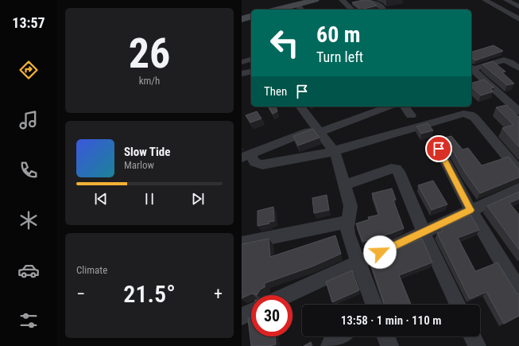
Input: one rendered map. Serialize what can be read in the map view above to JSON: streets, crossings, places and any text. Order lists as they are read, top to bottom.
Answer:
{
  "page": {
    "tabs": "13:57",
    "tile": [
      ["26", "km/h"],
      "Climate"
    ],
    "turn": ["60 m", "Turn left"],
    "then": "Then",
    "song": ["Slow Tide", "Marlow"],
    "heat": ["−", "21.5°", "+"],
    "limit": "30",
    "trip": "13:58 · 1 min · 110 m"
  }
}
